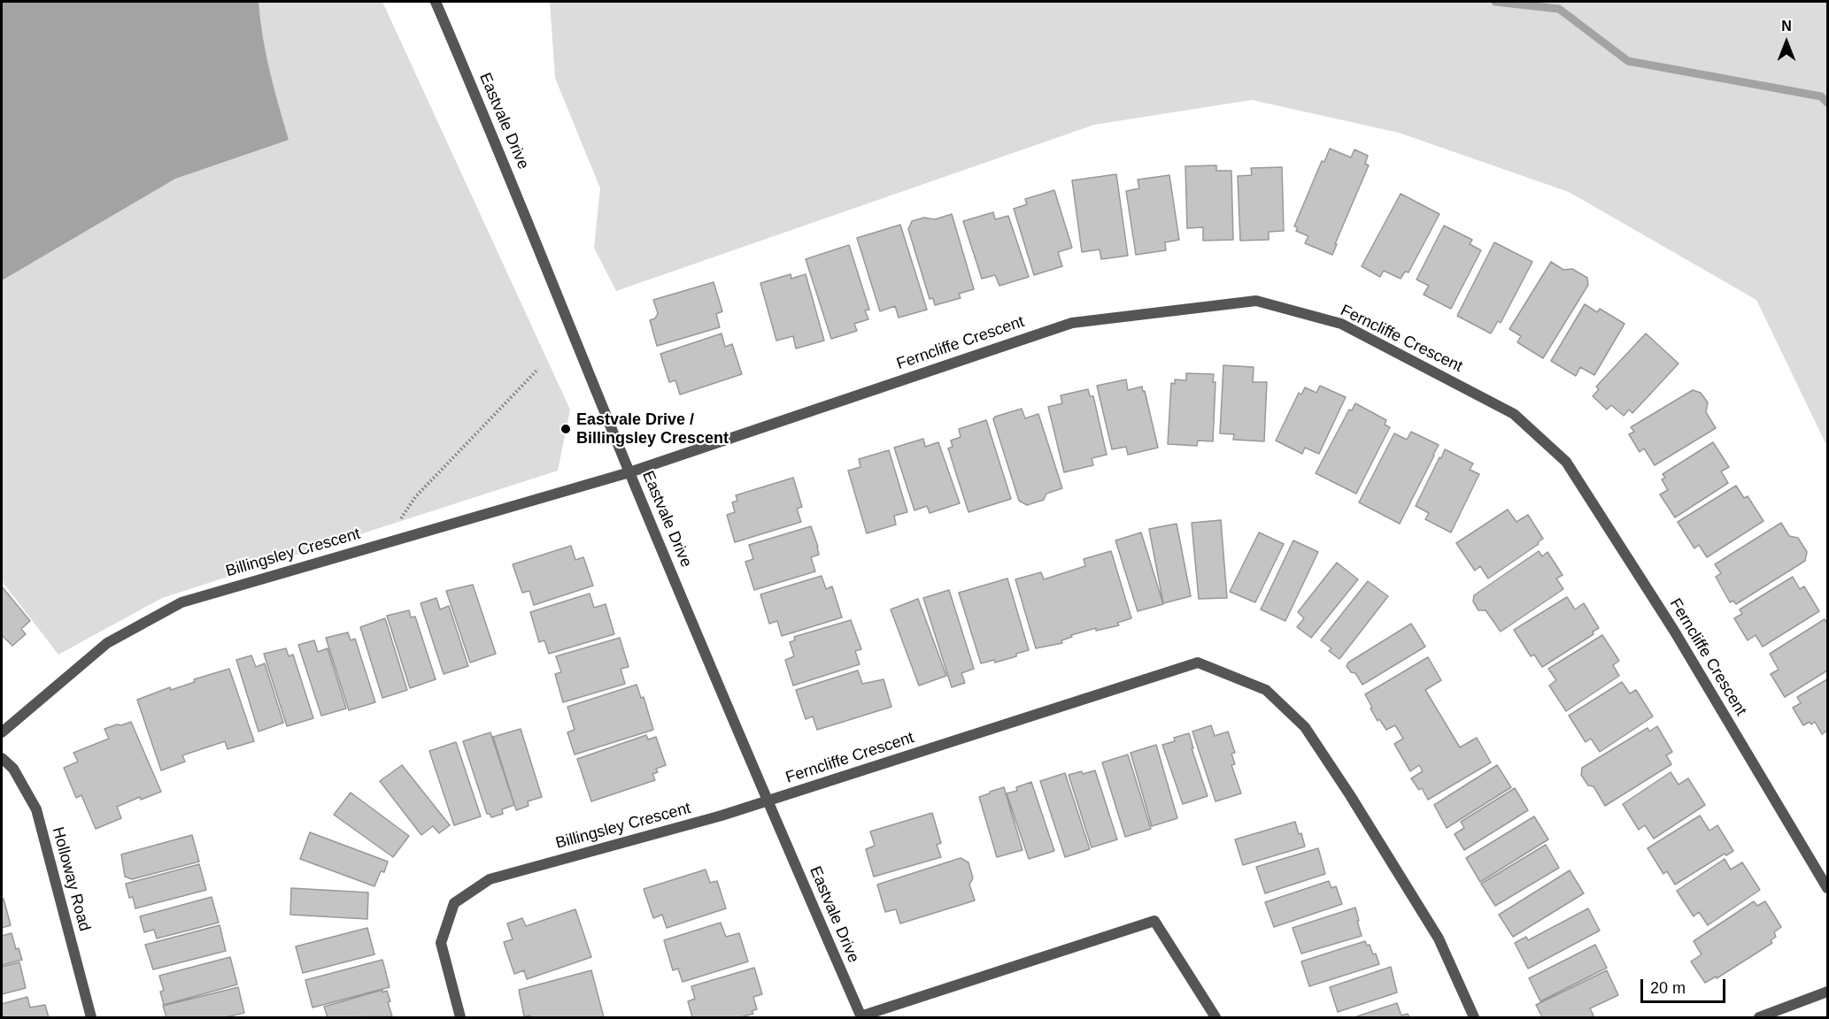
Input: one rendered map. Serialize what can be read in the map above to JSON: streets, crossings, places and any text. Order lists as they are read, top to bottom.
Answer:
{
  "streets": {
    "street": [
      "Eastvale Drive",
      "Ferncliffe Crescent",
      "Billingsley Crescent",
      "Holloway Road"
    ]
  },
  "crossings": [
    ["Eastvale Drive", "Ferncliffe Crescent"],
    ["Eastvale Drive", "Billingsley Crescent"],
    ["Ferncliffe Crescent", "Billingsley Crescent"]
  ],
  "places": ["Eastvale Drive / Billingsley Crescent"],
  "scale_bar": "20 m",
  "north": "top"
}
